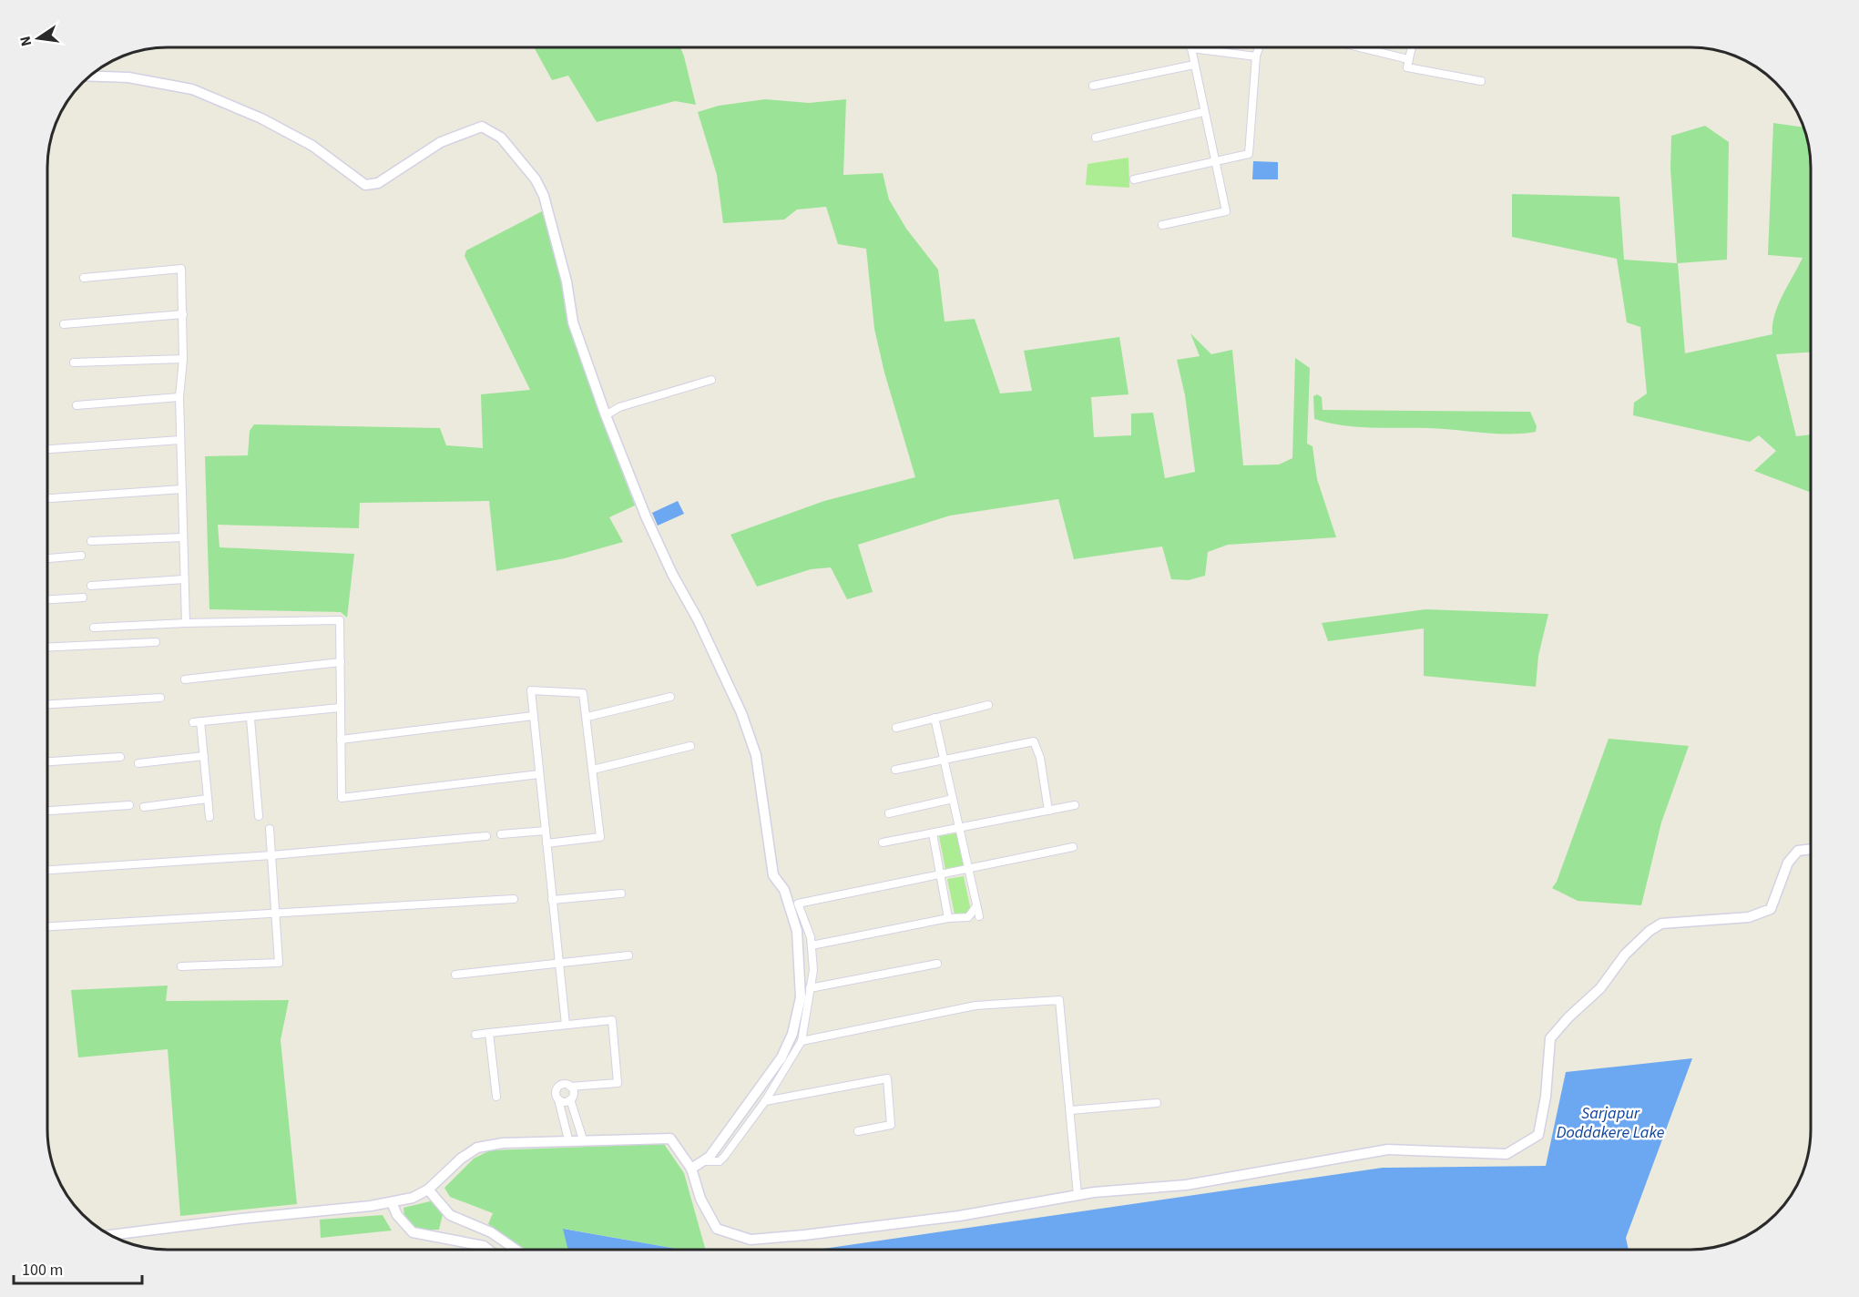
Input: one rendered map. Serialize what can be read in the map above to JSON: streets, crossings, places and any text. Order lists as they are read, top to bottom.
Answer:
{
  "water": ["Sarjapur Doddakere Lake"],
  "scale_bar": "100 m",
  "north": "left"
}
